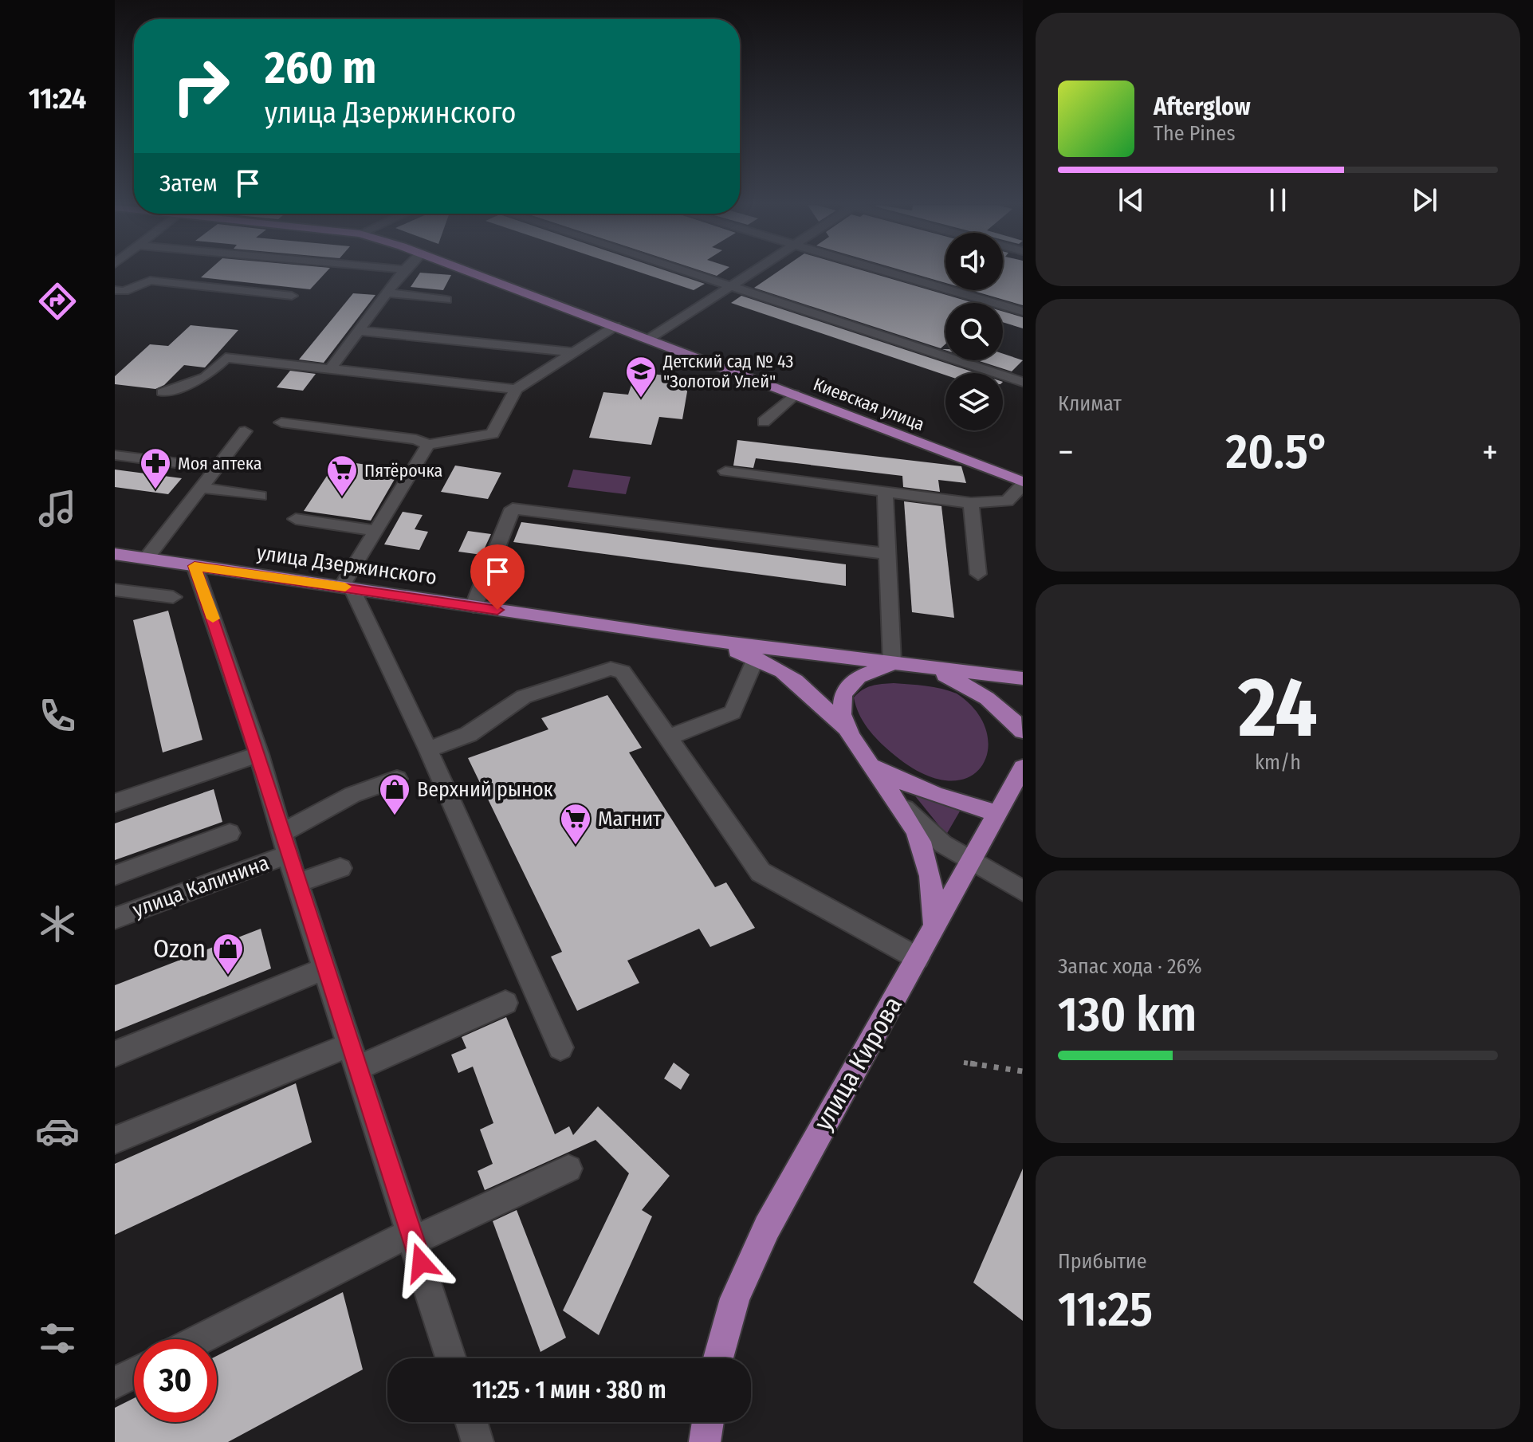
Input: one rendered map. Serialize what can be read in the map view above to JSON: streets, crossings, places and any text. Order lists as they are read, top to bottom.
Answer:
{
  "streets": {
    "main road": ["Киевская улица", "улица Дзержинского", "улица Кирова"],
    "street": ["улица Калинина"]
  },
  "places": {
    "school or university": ["Детский сад № 43 \"Золотой Улей\""],
    "pharmacy": ["Моя аптека"],
    "supermarket": ["Пятёрочка", "Магнит"],
    "shop": ["Верхний рынок", "Ozon"]
  },
  "page": {
    "tabs": "11:24",
    "turn": ["260 m", "улица Дзержинского"],
    "song": ["Afterglow", "The Pines"],
    "then": "Затем",
    "tile": [
      "Климат",
      ["24", "km/h"],
      ["Запас хода · 26%", "130 km"],
      ["Прибытие", "11:25"]
    ],
    "heat": ["−", "20.5°", "+"],
    "limit": "30",
    "trip": "11:25 · 1 мин · 380 m"
  }
}
